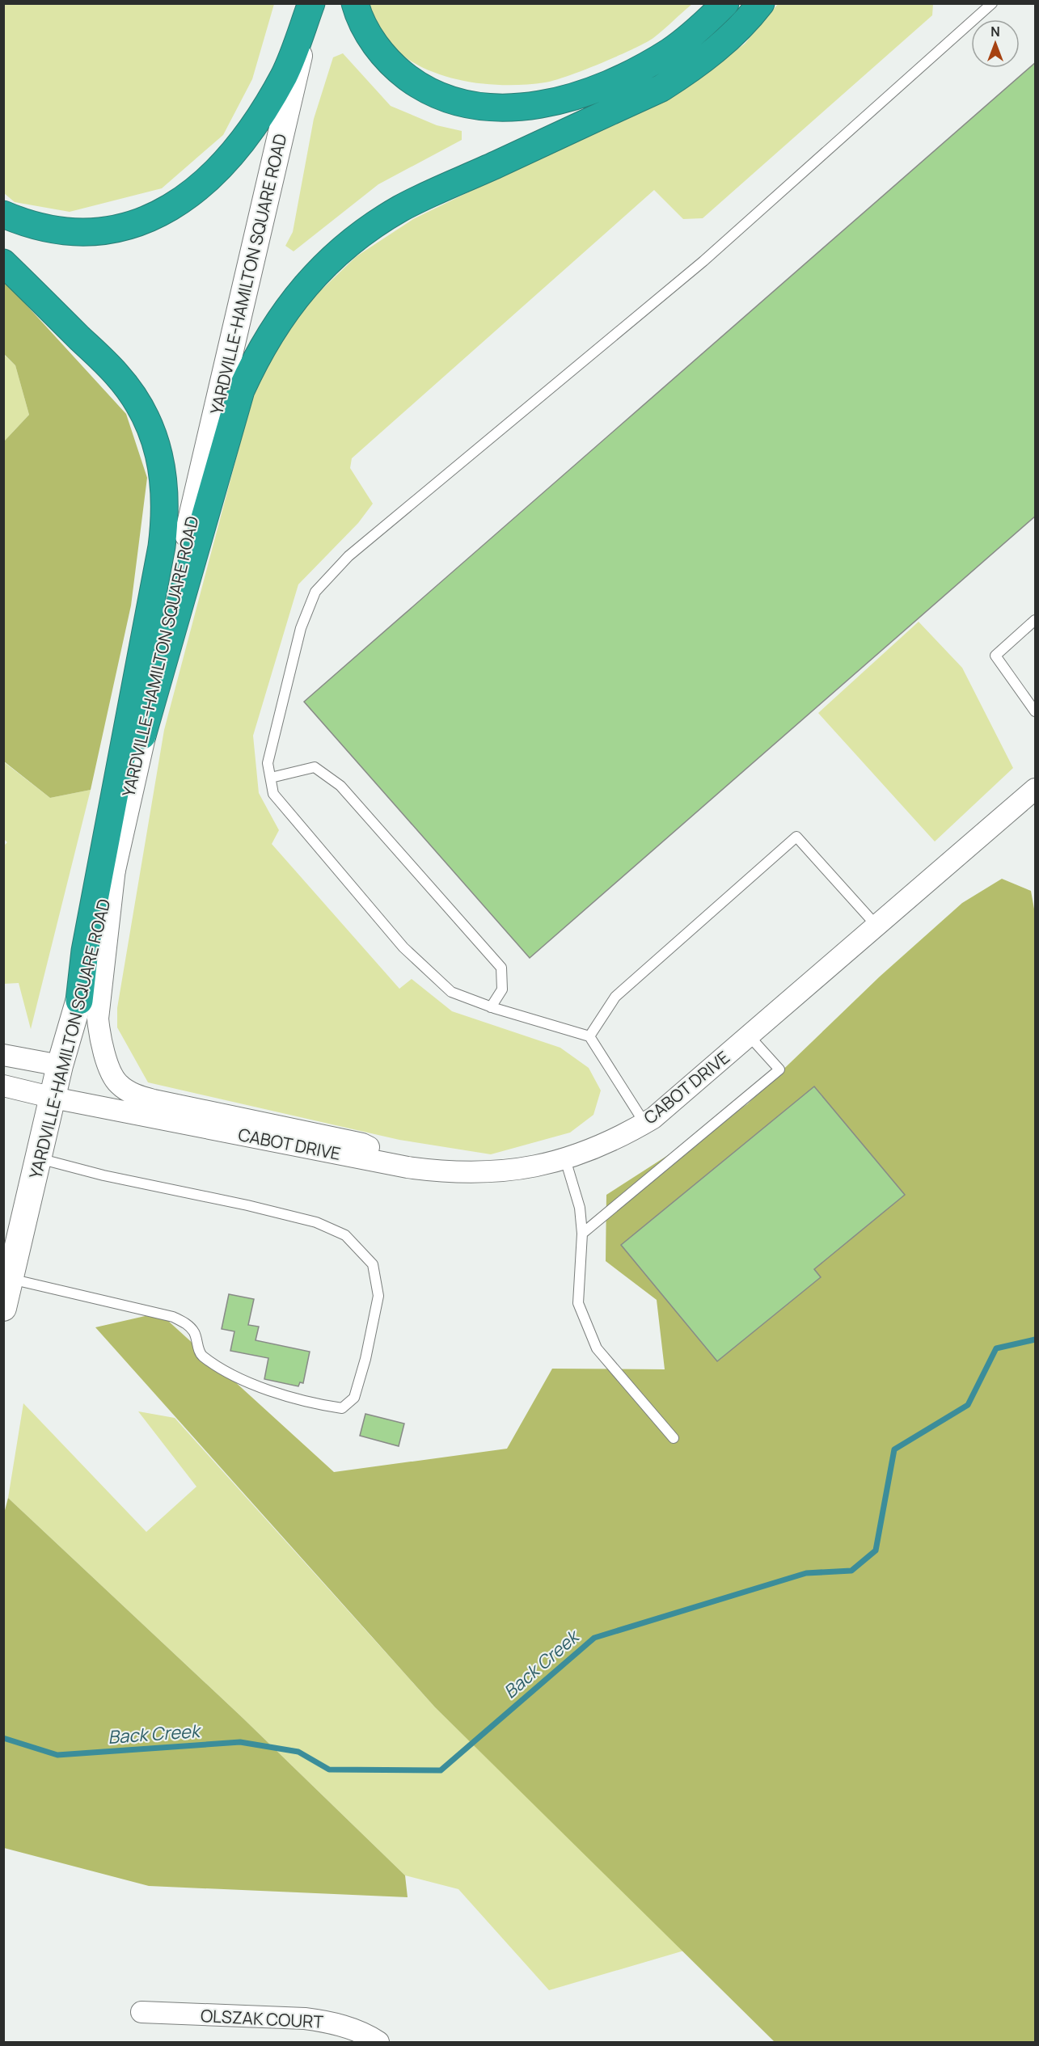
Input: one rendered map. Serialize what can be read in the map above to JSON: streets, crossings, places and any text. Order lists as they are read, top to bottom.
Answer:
{
  "streets": {
    "street": ["YARDVILLE-HAMILTON SQUARE ROAD", "CABOT DRIVE", "OLSZAK COURT"]
  },
  "crossings": [
    ["YARDVILLE-HAMILTON SQUARE ROAD", "CABOT DRIVE"]
  ],
  "water": ["Back Creek"],
  "north": "top"
}
